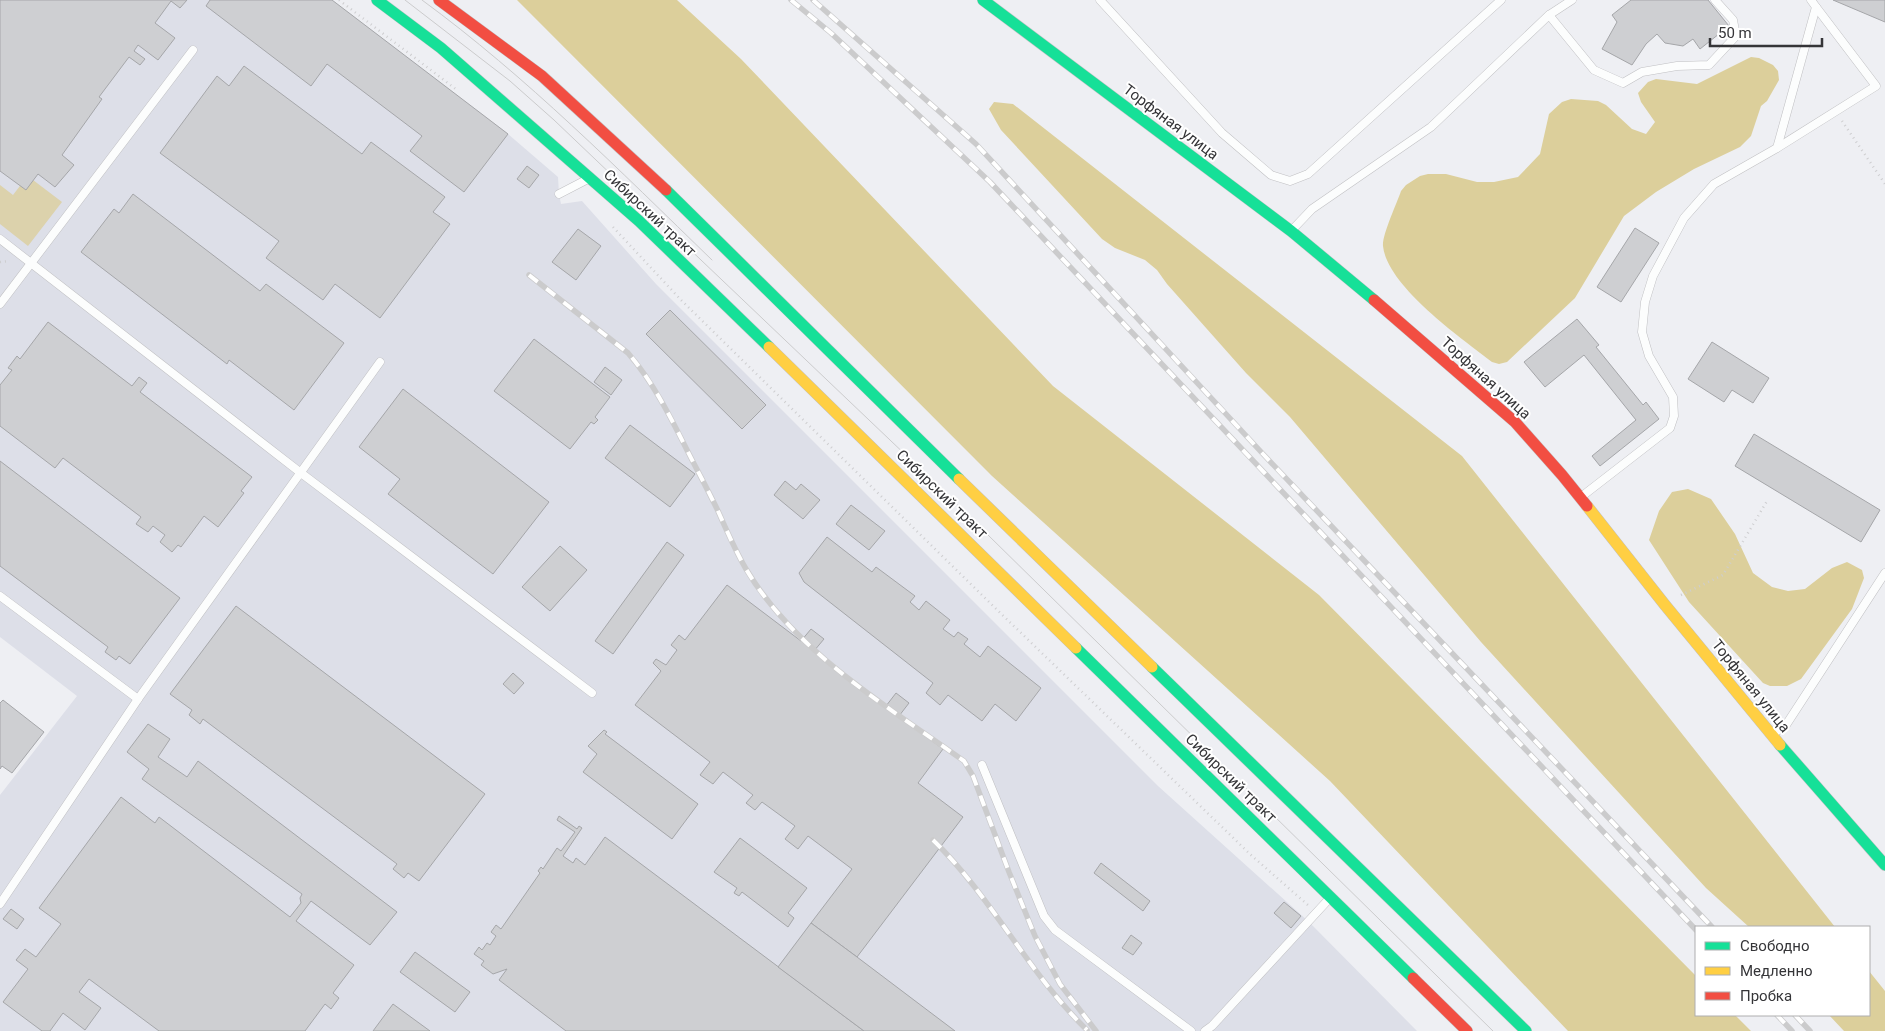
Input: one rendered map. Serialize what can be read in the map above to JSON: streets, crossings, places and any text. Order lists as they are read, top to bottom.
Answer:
{
  "streets": {
    "main road": ["Торфяная улица", "Сибирский тракт"]
  },
  "legend": ["Свободно", "Медленно", "Пробка"],
  "scale_bar": "50 m"
}
